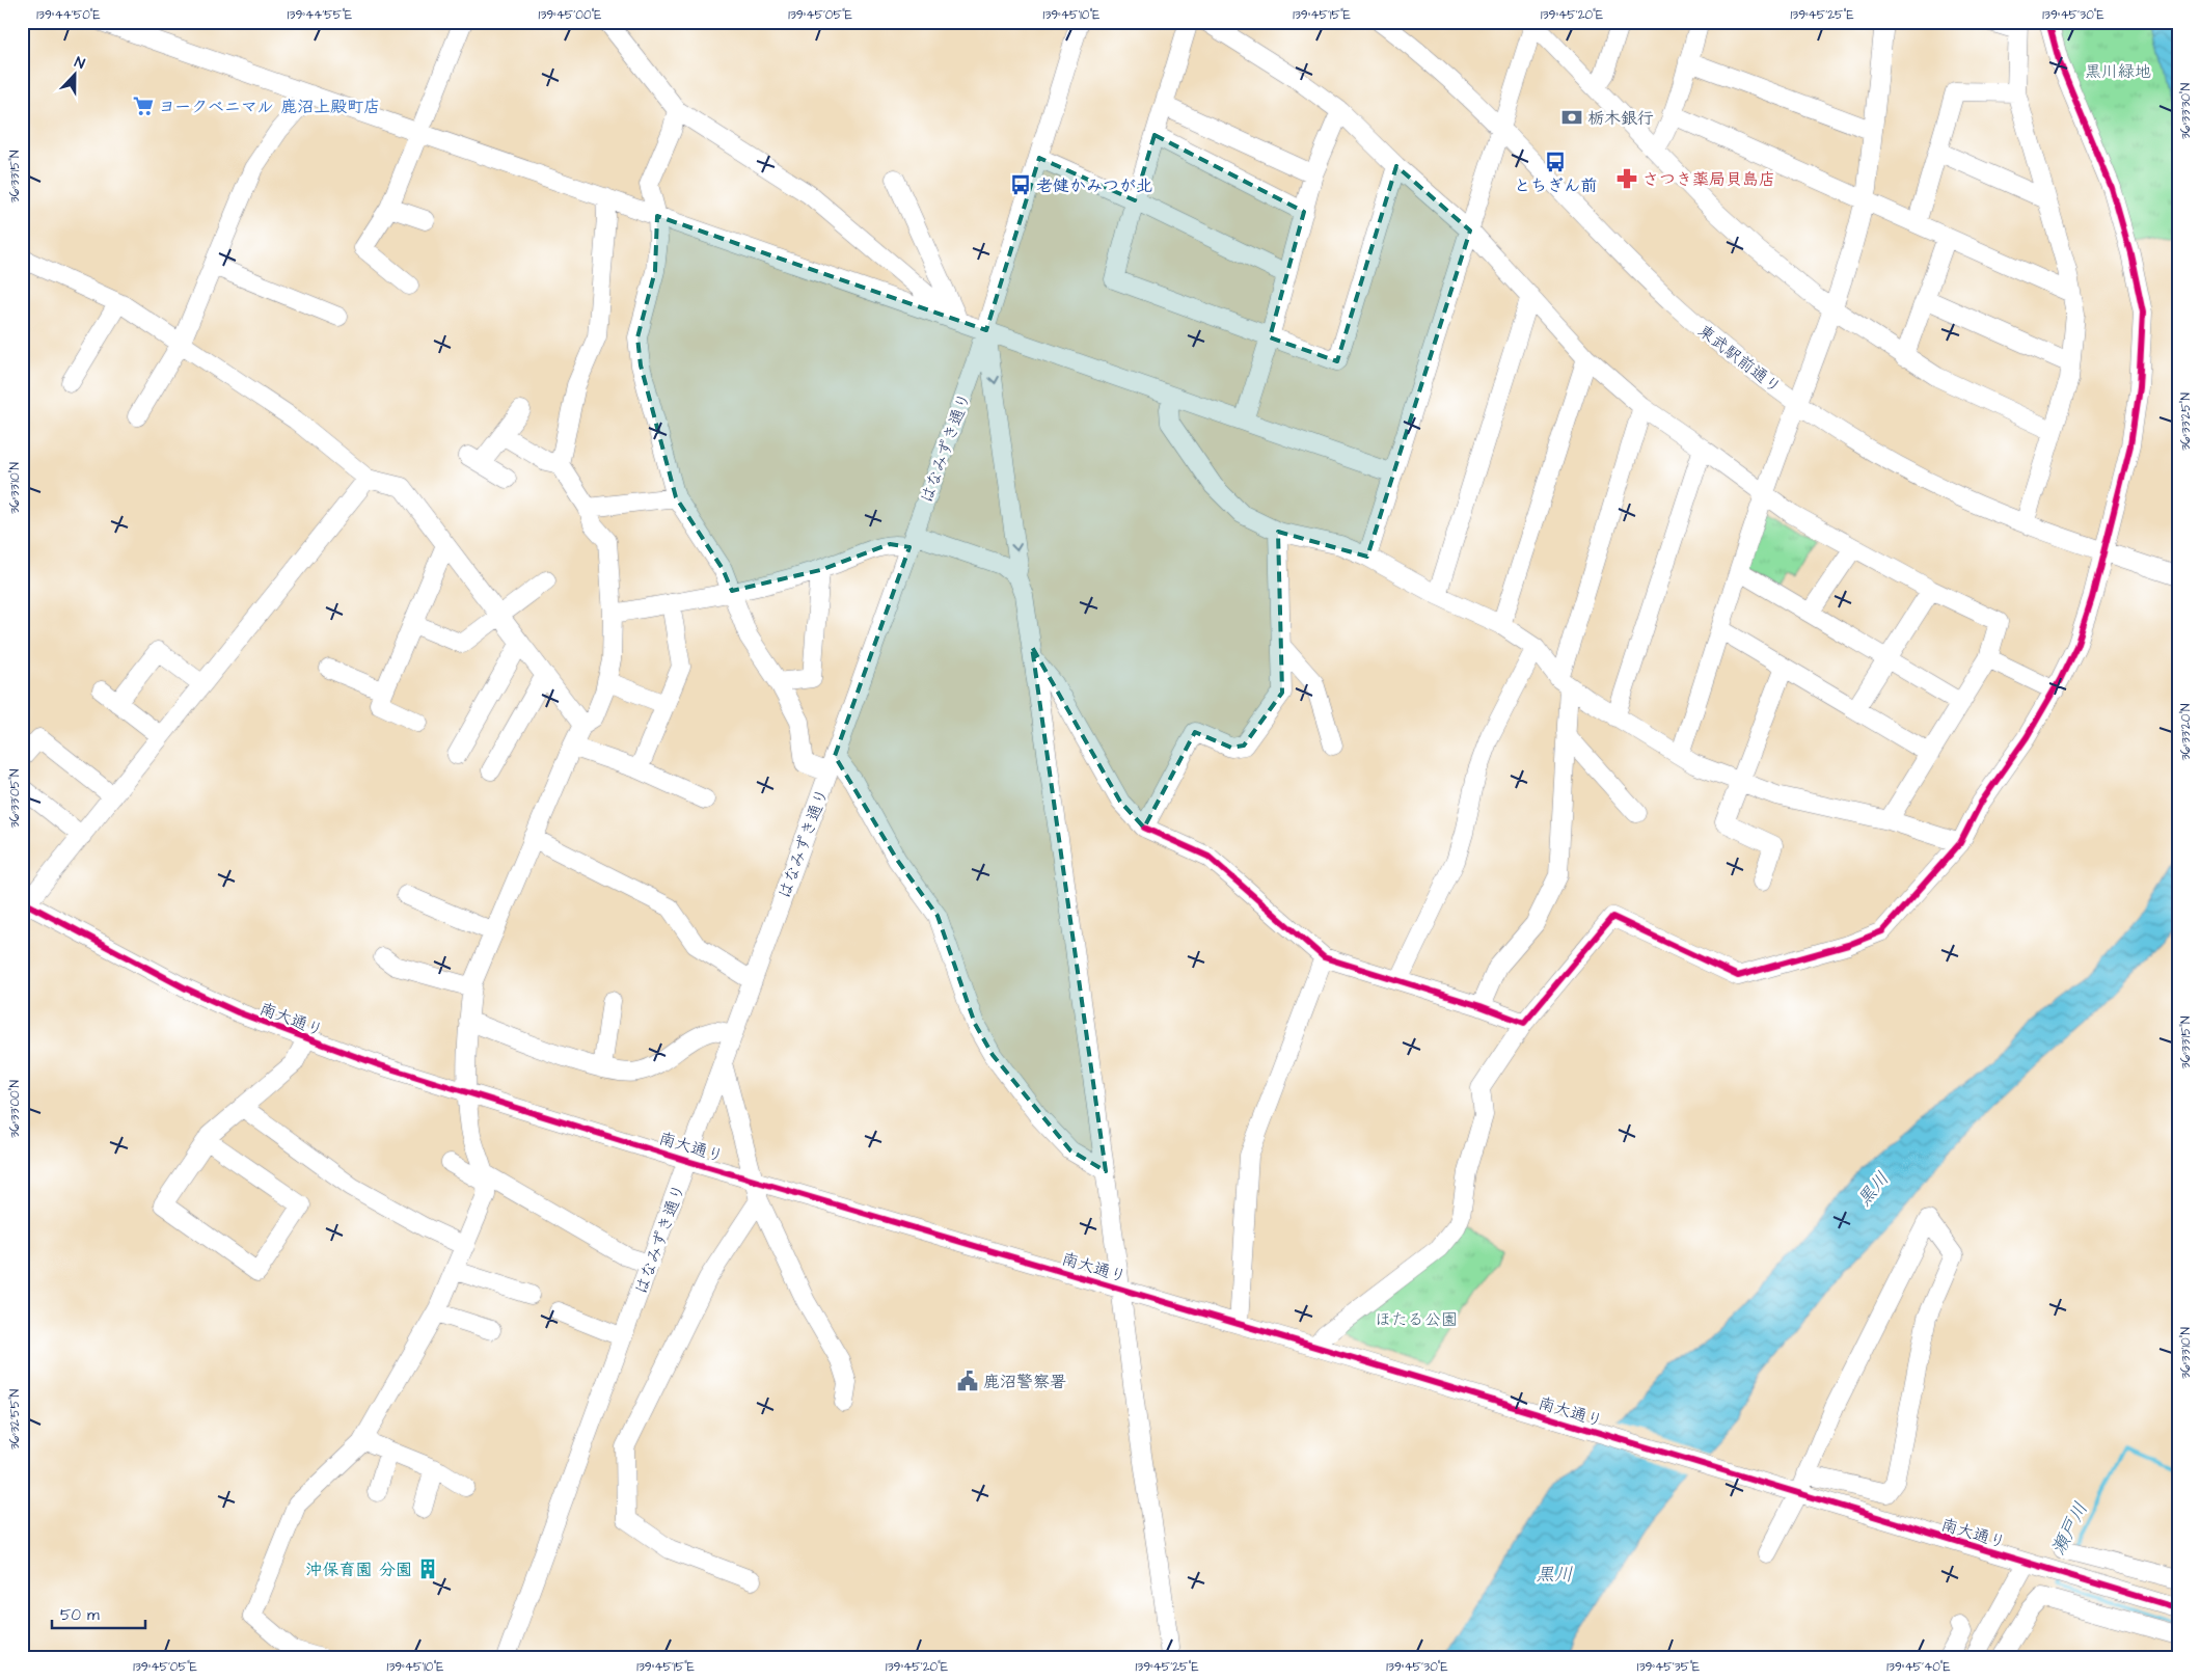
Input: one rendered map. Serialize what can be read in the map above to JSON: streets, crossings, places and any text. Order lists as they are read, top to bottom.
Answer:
{
  "streets": {
    "street": ["東武駅前通り", "はなみずき通り", "南大通り"]
  },
  "crossings": [
    ["はなみずき通り", "南大通り"]
  ],
  "water": ["黒川", "瀬戸川"],
  "parks": ["黒川緑地", "ほたる公園"],
  "places": {
    "supermarket": ["ヨークベニマル 鹿沼上殿町店"],
    "bank": ["栃木銀行"],
    "bus stop": ["とちぎん前", "老健かみつが北"],
    "pharmacy": ["さつき薬局貝島店"],
    "public building": ["鹿沼警察署"],
    "building": ["沖保育園 分園"]
  },
  "scale_bar": "50 m",
  "north": "top",
  "coordinates": [
    "139°44'50\"E",
    "139°44'55\"E",
    "139°45'00\"E",
    "139°45'05\"E",
    "139°45'10\"E",
    "139°45'15\"E",
    "139°45'20\"E",
    "139°45'25\"E",
    "139°45'30\"E",
    "36°33'30\"N",
    "36°33'15\"N",
    "36°33'25\"N",
    "36°33'10\"N",
    "36°33'20\"N",
    "36°33'05\"N",
    "36°33'00\"N",
    "36°32'55\"N",
    "139°45'35\"E",
    "139°45'40\"E"
  ]
}
